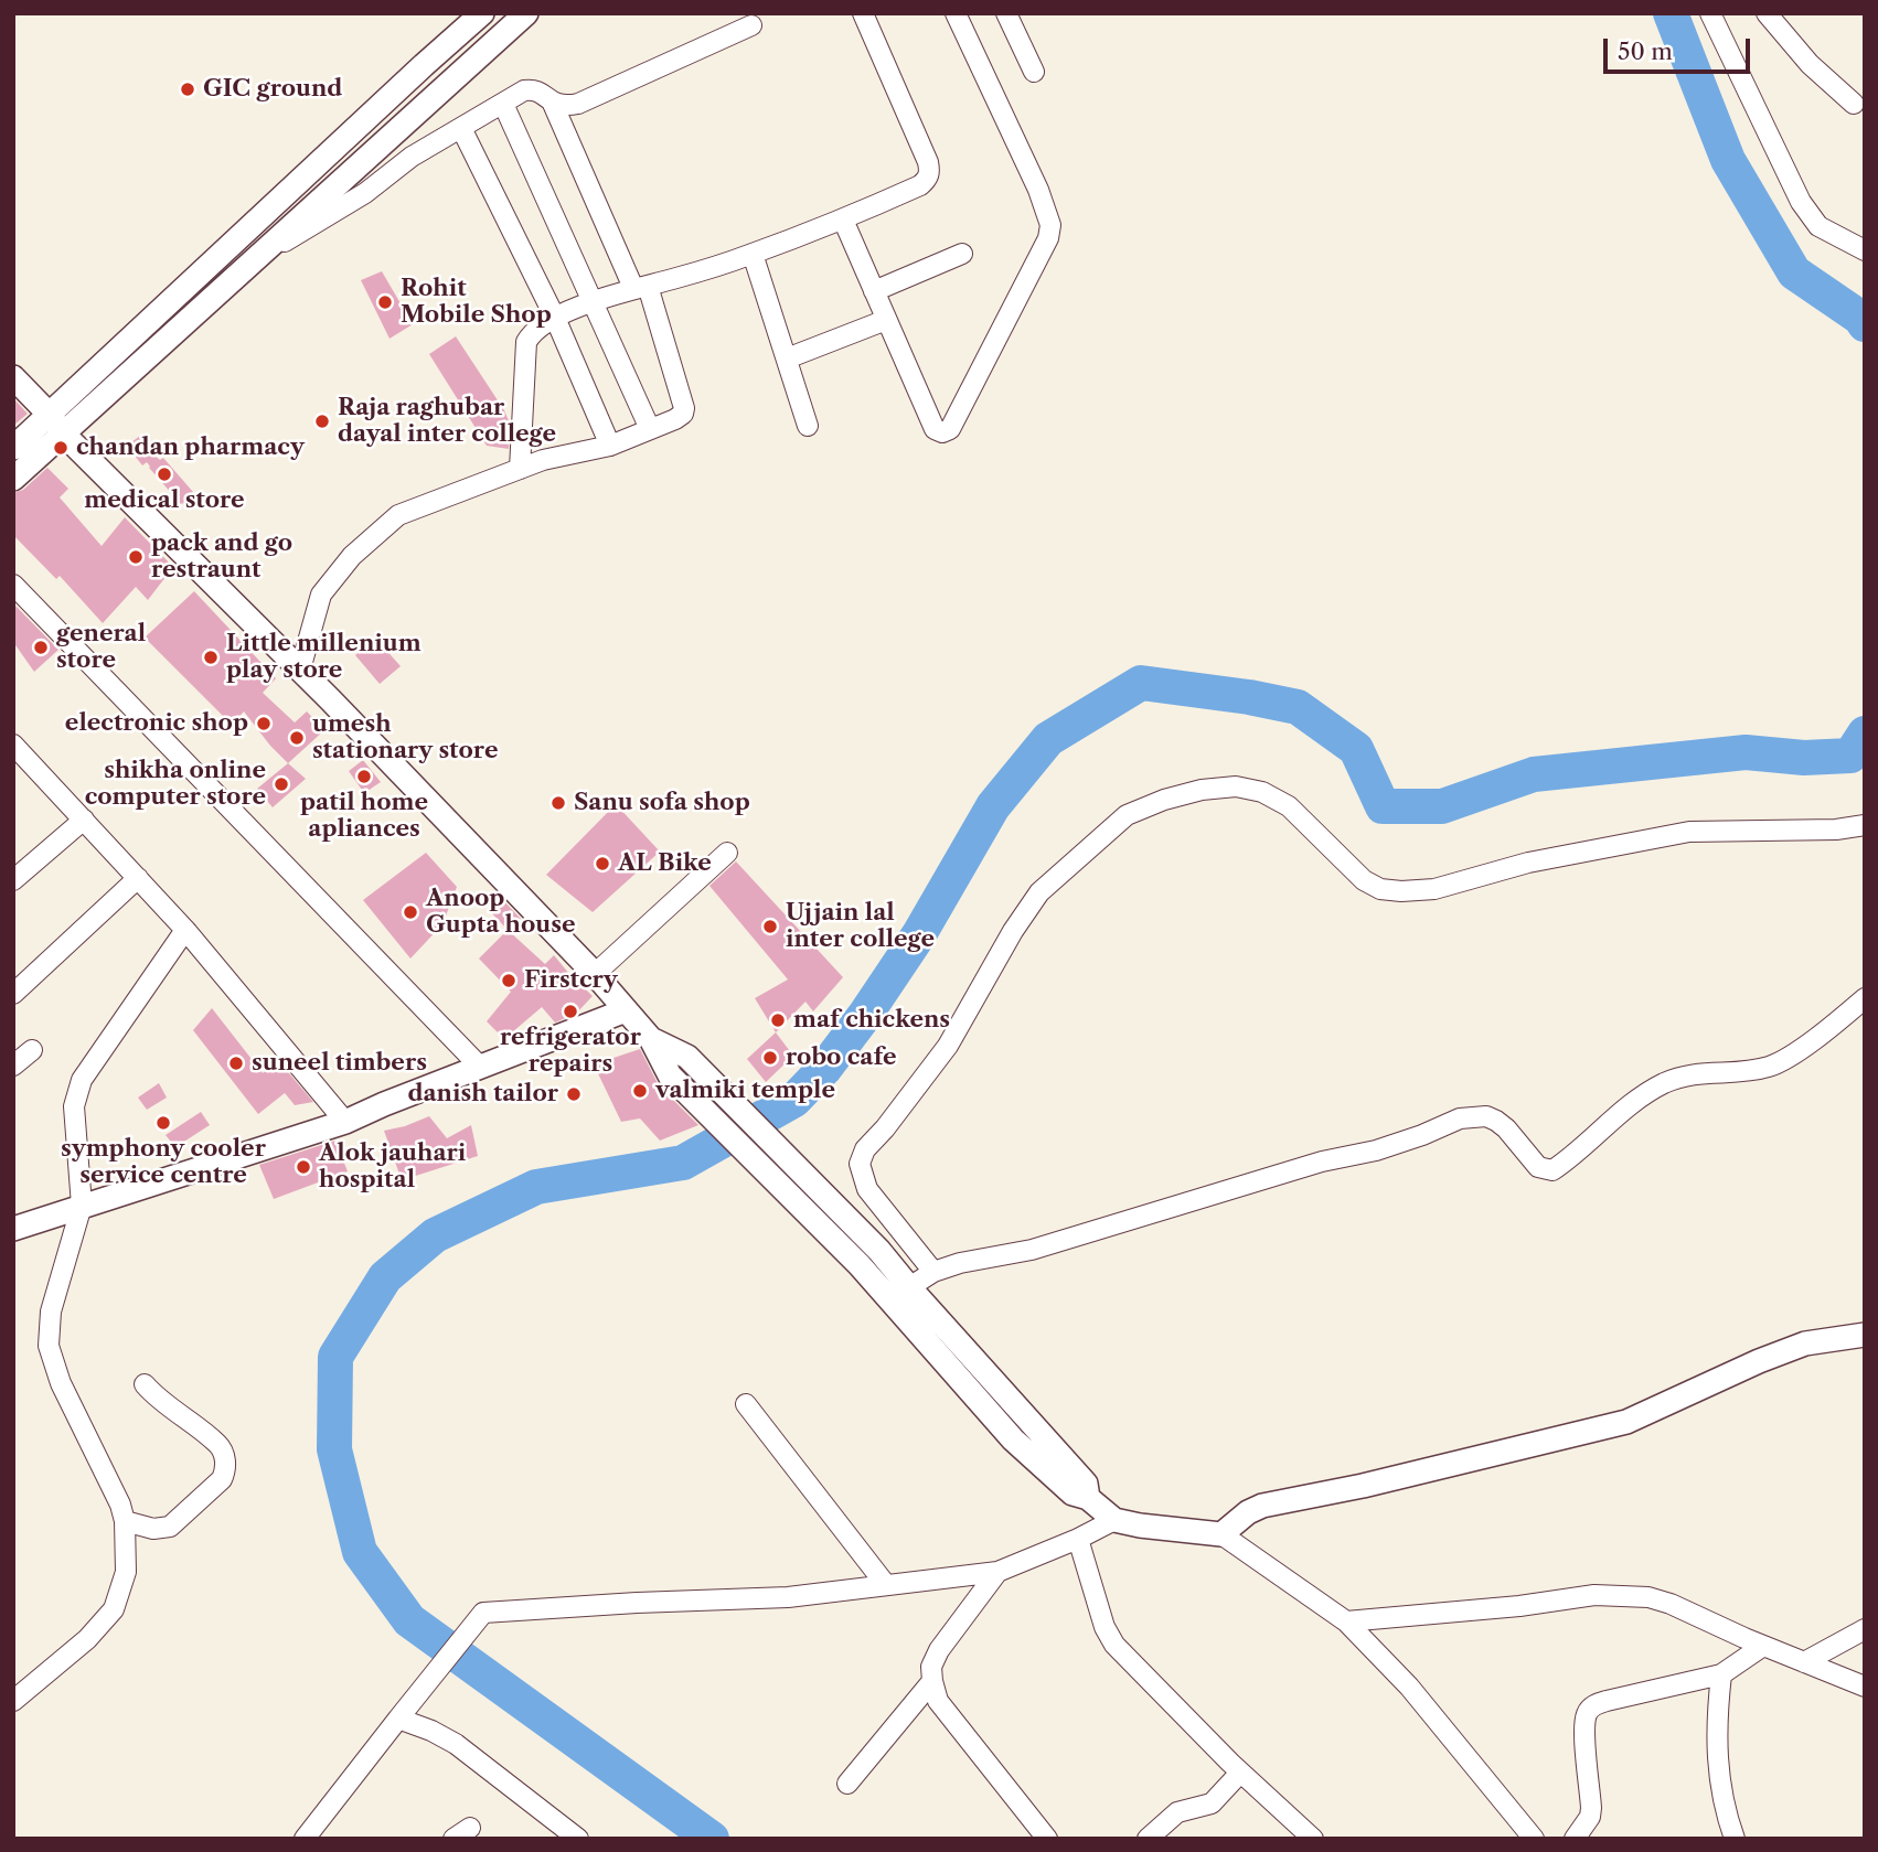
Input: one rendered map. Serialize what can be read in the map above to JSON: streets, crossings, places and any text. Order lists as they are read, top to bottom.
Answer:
{
  "places": [
    "GIC ground",
    "Rohit Mobile Shop",
    "Raja raghubar dayal inter college",
    "chandan pharmacy",
    "medical store",
    "pack and go restraunt",
    "general store",
    "Little millenium play store",
    "electronic shop",
    "umesh stationary store",
    "patil home apliances",
    "shikha online computer store",
    "Sanu sofa shop",
    "AL Bike",
    "Anoop Gupta house",
    "Ujjain lal inter college",
    "Firstcry",
    "refrigerator repairs",
    "maf chickens",
    "robo cafe",
    "suneel timbers",
    "valmiki temple",
    "danish tailor",
    "symphony cooler service centre",
    "Alok jauhari hospital"
  ],
  "scale_bar": "50 m"
}
